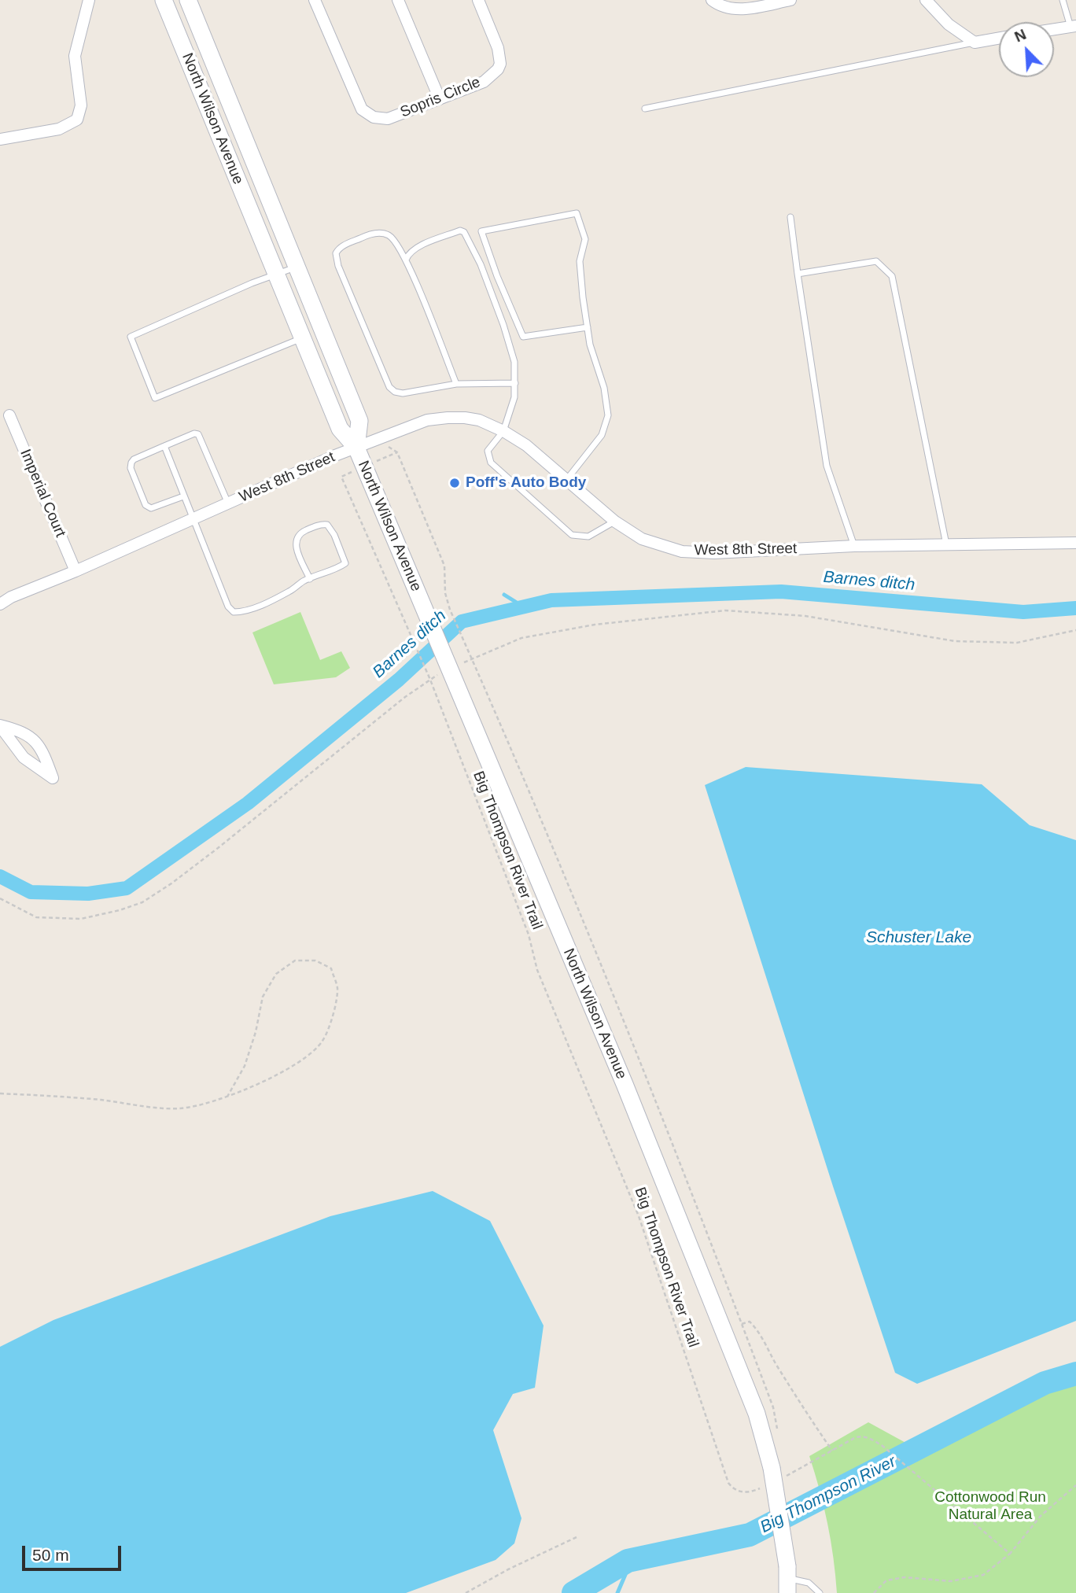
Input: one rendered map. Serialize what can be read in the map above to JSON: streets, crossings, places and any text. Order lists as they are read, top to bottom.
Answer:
{
  "streets": {
    "main road": ["North Wilson Avenue"],
    "street": ["Sopris Circle", "West 8th Street", "Imperial Court"],
    "path": ["Big Thompson River Trail"]
  },
  "crossings": [
    ["North Wilson Avenue", "West 8th Street"],
    ["West 8th Street", "Imperial Court"]
  ],
  "water": ["Barnes ditch", "Schuster Lake", "Big Thompson River"],
  "parks": ["Cottonwood Run Natural Area"],
  "places": ["Poff's Auto Body"],
  "scale_bar": "50 m",
  "north": "top left"
}
